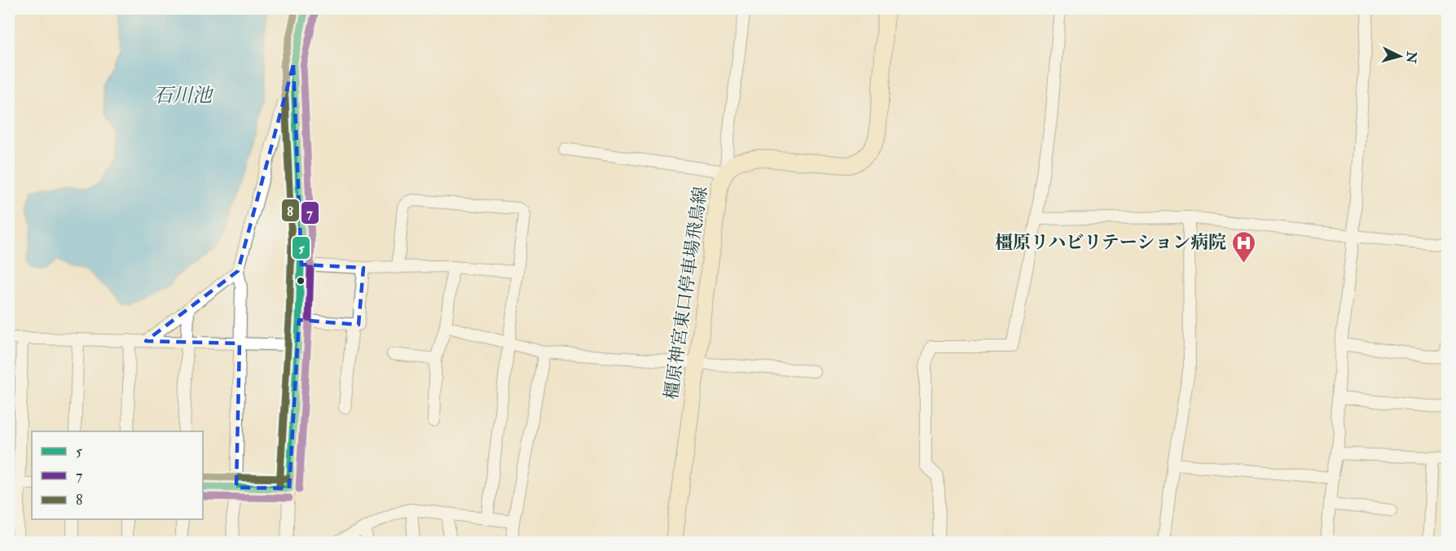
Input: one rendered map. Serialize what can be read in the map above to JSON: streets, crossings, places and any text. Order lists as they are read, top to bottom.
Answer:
{
  "streets": {
    "main road": ["橿原神宮東口停車場飛鳥線"]
  },
  "water": ["石川池"],
  "places": {
    "hospital": ["橿原リハビリテーション病院"]
  },
  "lines": ["transit line 5", "transit line 8", "transit line 7"],
  "legend": ["5", "7", "8"],
  "north": "right"
}
